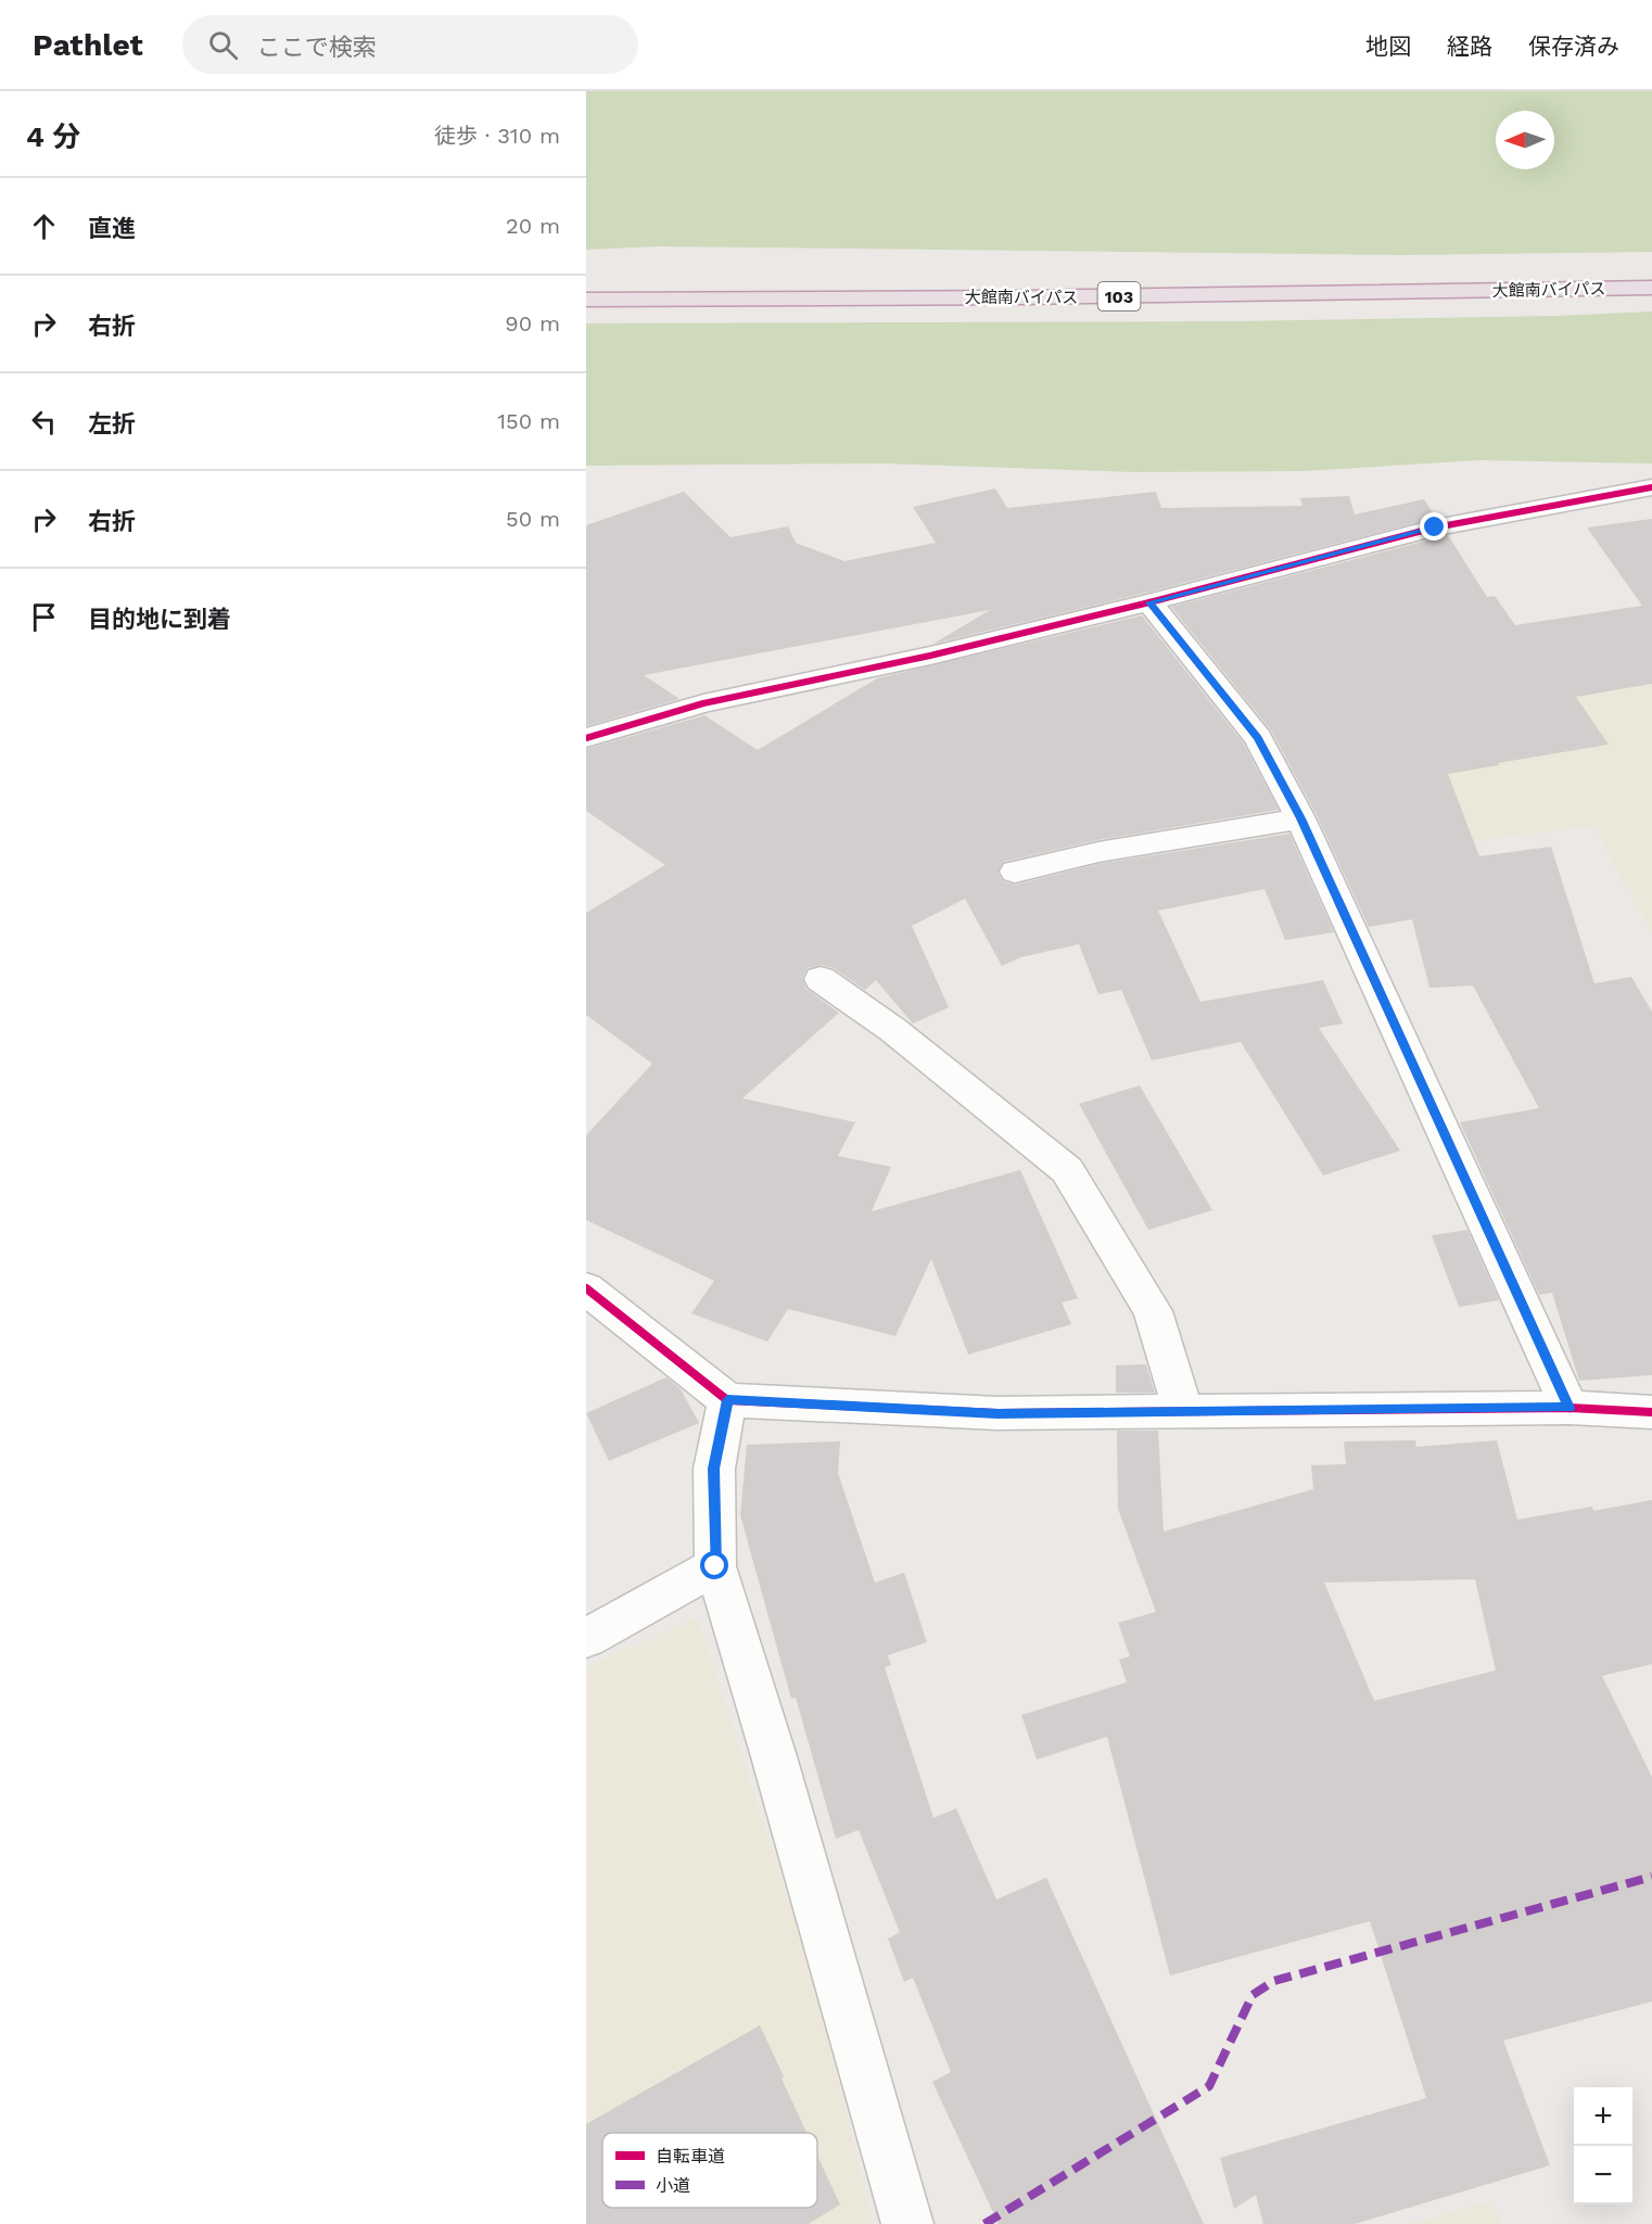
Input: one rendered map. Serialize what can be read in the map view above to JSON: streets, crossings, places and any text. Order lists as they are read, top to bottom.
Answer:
{
  "streets": {
    "highway": ["大館南バイパス", "103"]
  },
  "legend": ["自転車道", "小道"],
  "north": "left",
  "page": {
    "header": "Pathlet",
    "search": "ここで検索",
    "nav": ["地図", "経路", "保存済み"],
    "heading": ["4 分", "徒歩 · 310 m"],
    "list": [
      ["直進", "20 m"],
      ["右折", "90 m"],
      ["左折", "150 m"],
      ["右折", "50 m"],
      "目的地に到着"
    ],
    "map_buttons": ["+", "−"]
  }
}
